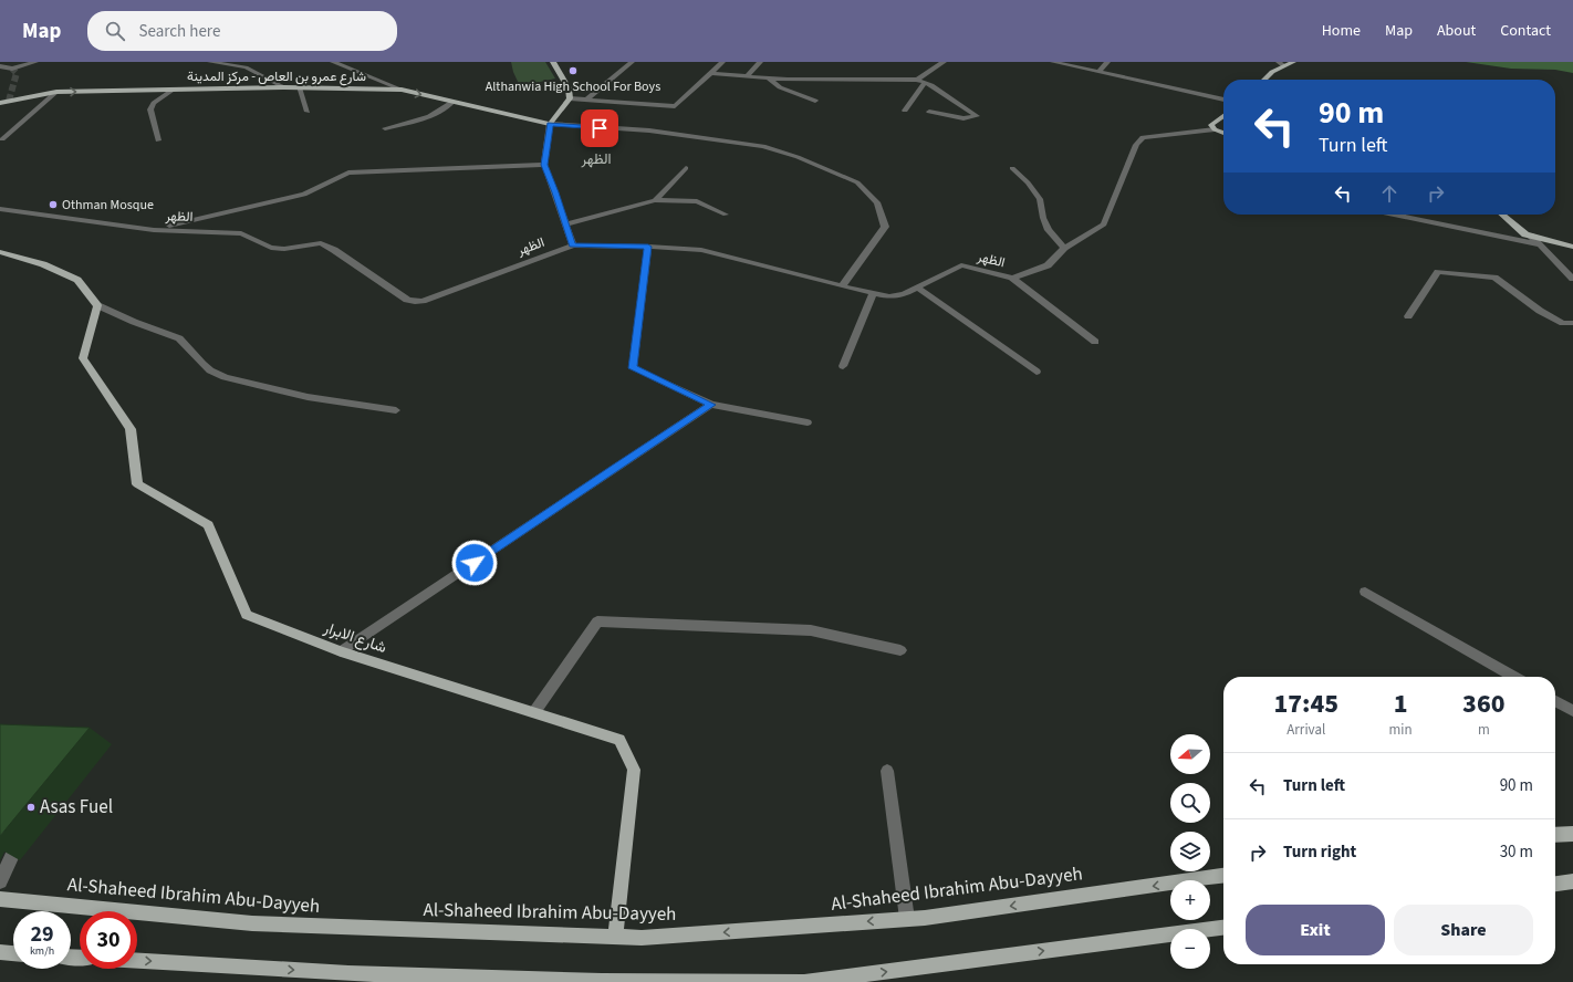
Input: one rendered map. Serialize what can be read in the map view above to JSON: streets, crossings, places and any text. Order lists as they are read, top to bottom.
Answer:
{
  "streets": {
    "main road": ["شارع عمرو بن العاص - مركز المدينة", "شارع الابرار", "Al-Shaheed Ibrahim Abu-Dayyeh"],
    "street": ["الظهر"]
  },
  "crossings": [
    ["شارع الابرار", "Al-Shaheed Ibrahim Abu-Dayyeh"]
  ],
  "districts": ["الظهر"],
  "places": ["Althanwia High School For Boys", "Othman Mosque", "Asas Fuel"],
  "north": "left",
  "page": {
    "header": "Map",
    "search": "Search here",
    "nav": [
      "Home",
      "Map",
      "About",
      "Contact"
    ],
    "turn": ["90 m", "Turn left"],
    "eta": [
      "17:45",
      "Arrival",
      "1",
      "min",
      "360",
      "m"
    ],
    "map_buttons": ["+", "−"],
    "list": [
      {
        "name": "Turn left",
        "value": "90 m"
      },
      {
        "name": "Turn right",
        "value": "30 m"
      }
    ],
    "buttons": ["Exit", "Share"],
    "speed": "29 km/h",
    "limit": "30"
  }
}
